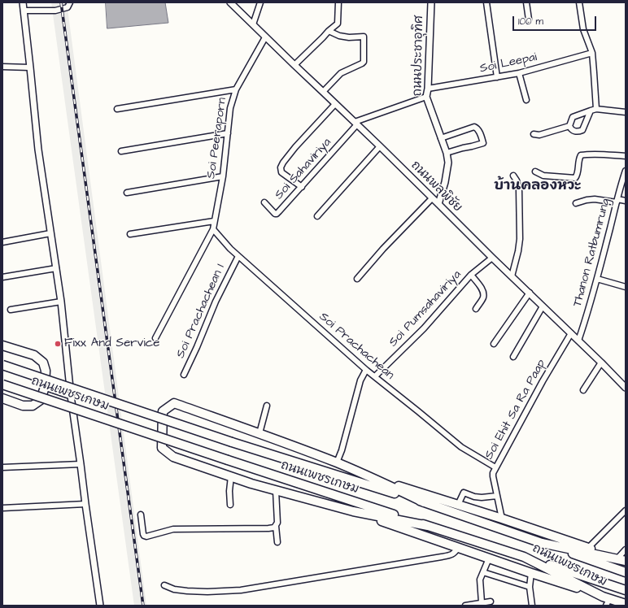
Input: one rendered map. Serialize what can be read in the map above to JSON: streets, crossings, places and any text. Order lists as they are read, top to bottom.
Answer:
{
  "streets": {
    "highway": ["ถนนเพชรเกษม"],
    "street": [
      "ถนนประชาอุทิศ",
      "Soi Leepai",
      "Soi Peeraporn",
      "Soi Sahaviriya",
      "ถนนพลพิชัย",
      "Thanon Ratbumrung",
      "Soi Pumsahaviriya",
      "Soi Prachachean 1",
      "Soi Prachachean",
      "Soi Ehit Sa Ra Paap"
    ]
  },
  "crossings": [
    ["ถนนประชาอุทิศ", "Soi Leepai"],
    ["ถนนประชาอุทิศ", "ถนนพลพิชัย"],
    ["Soi Peeraporn", "ถนนพลพิชัย"],
    ["Soi Peeraporn", "Soi Prachachean"],
    ["Soi Sahaviriya", "ถนนพลพิชัย"],
    ["ถนนพลพิชัย", "Thanon Ratbumrung"],
    ["ถนนพลพิชัย", "Soi Pumsahaviriya"],
    ["ถนนพลพิชัย", "Soi Ehit Sa Ra Paap"],
    ["Soi Pumsahaviriya", "Soi Prachachean"],
    ["Soi Prachachean 1", "Soi Prachachean"],
    ["Soi Prachachean", "Soi Ehit Sa Ra Paap"]
  ],
  "districts": ["บ้านคลองหวะ"],
  "places": ["Fixx And Service"],
  "scale_bar": "100 m"
}
